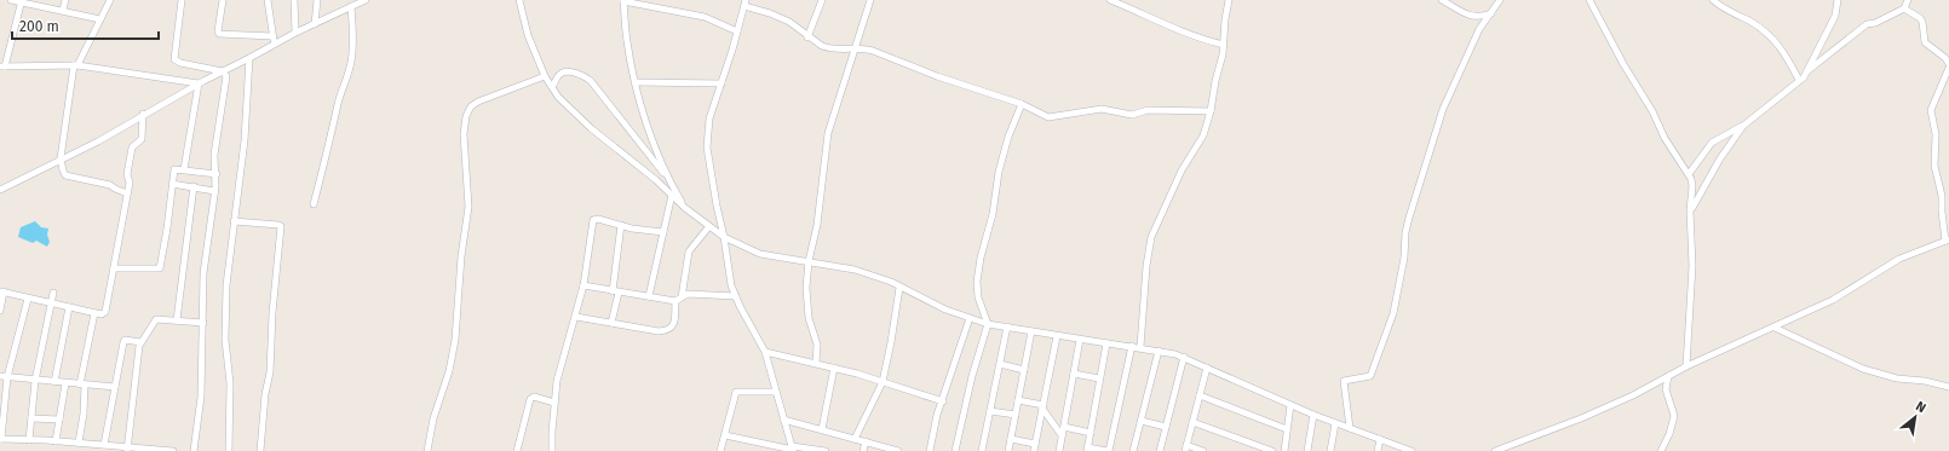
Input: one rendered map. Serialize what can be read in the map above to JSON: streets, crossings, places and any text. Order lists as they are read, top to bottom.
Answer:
{
  "scale_bar": "200 m",
  "north": "top right"
}
